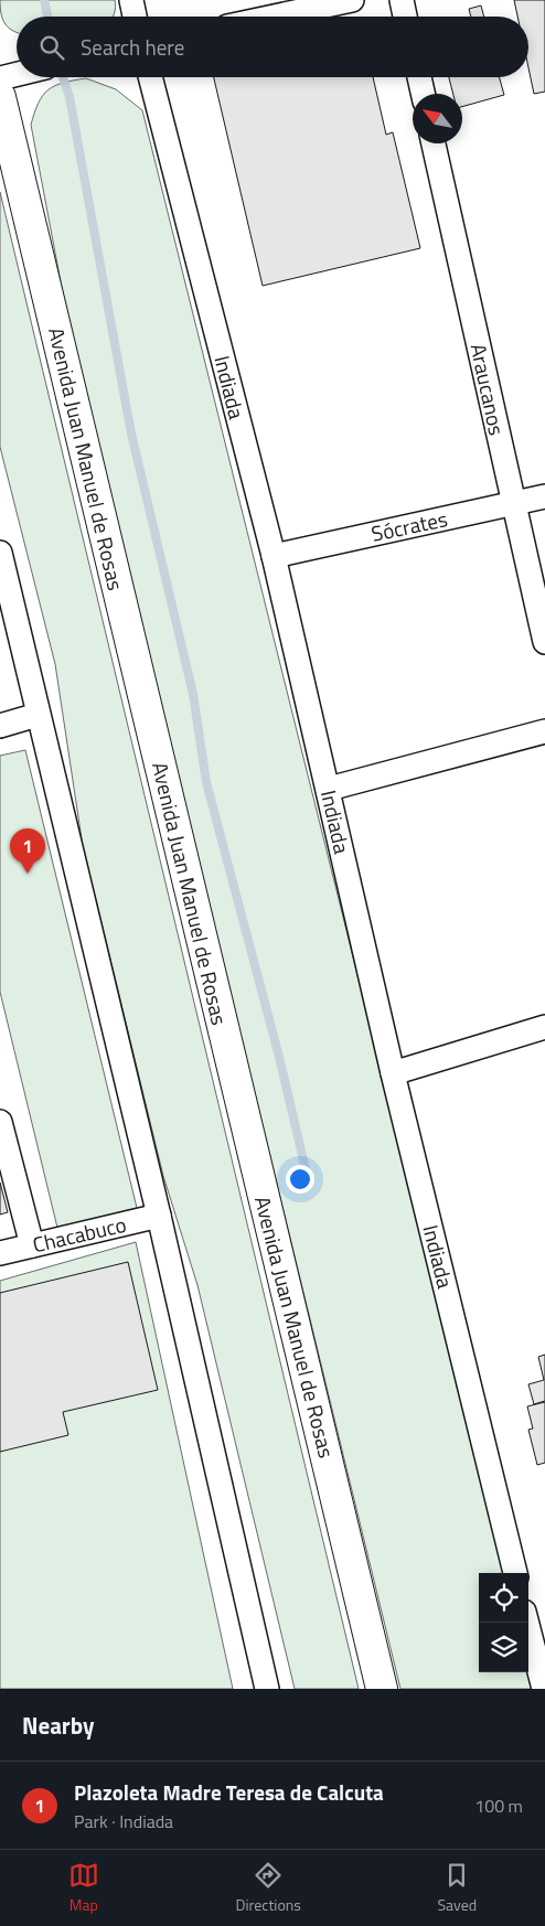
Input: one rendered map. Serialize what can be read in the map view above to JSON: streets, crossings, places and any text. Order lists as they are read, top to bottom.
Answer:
{
  "streets": {
    "main road": ["Avenida Juan Manuel de Rosas"],
    "street": [
      "Indiada",
      "Araucanos",
      "Sócrates",
      "Chacabuco"
    ]
  },
  "crossings": [
    ["Indiada", "Sócrates"],
    ["Araucanos", "Sócrates"]
  ],
  "north": "top left",
  "page": {
    "search": "Search here",
    "pins": "1",
    "heading": "Nearby",
    "list": [
      {
        "mark": "1",
        "name": "Plazoleta Madre Teresa de Calcuta",
        "note": "Park · Indiada",
        "value": "100 m"
      }
    ],
    "nav": ["Map", "Directions", "Saved"]
  }
}
